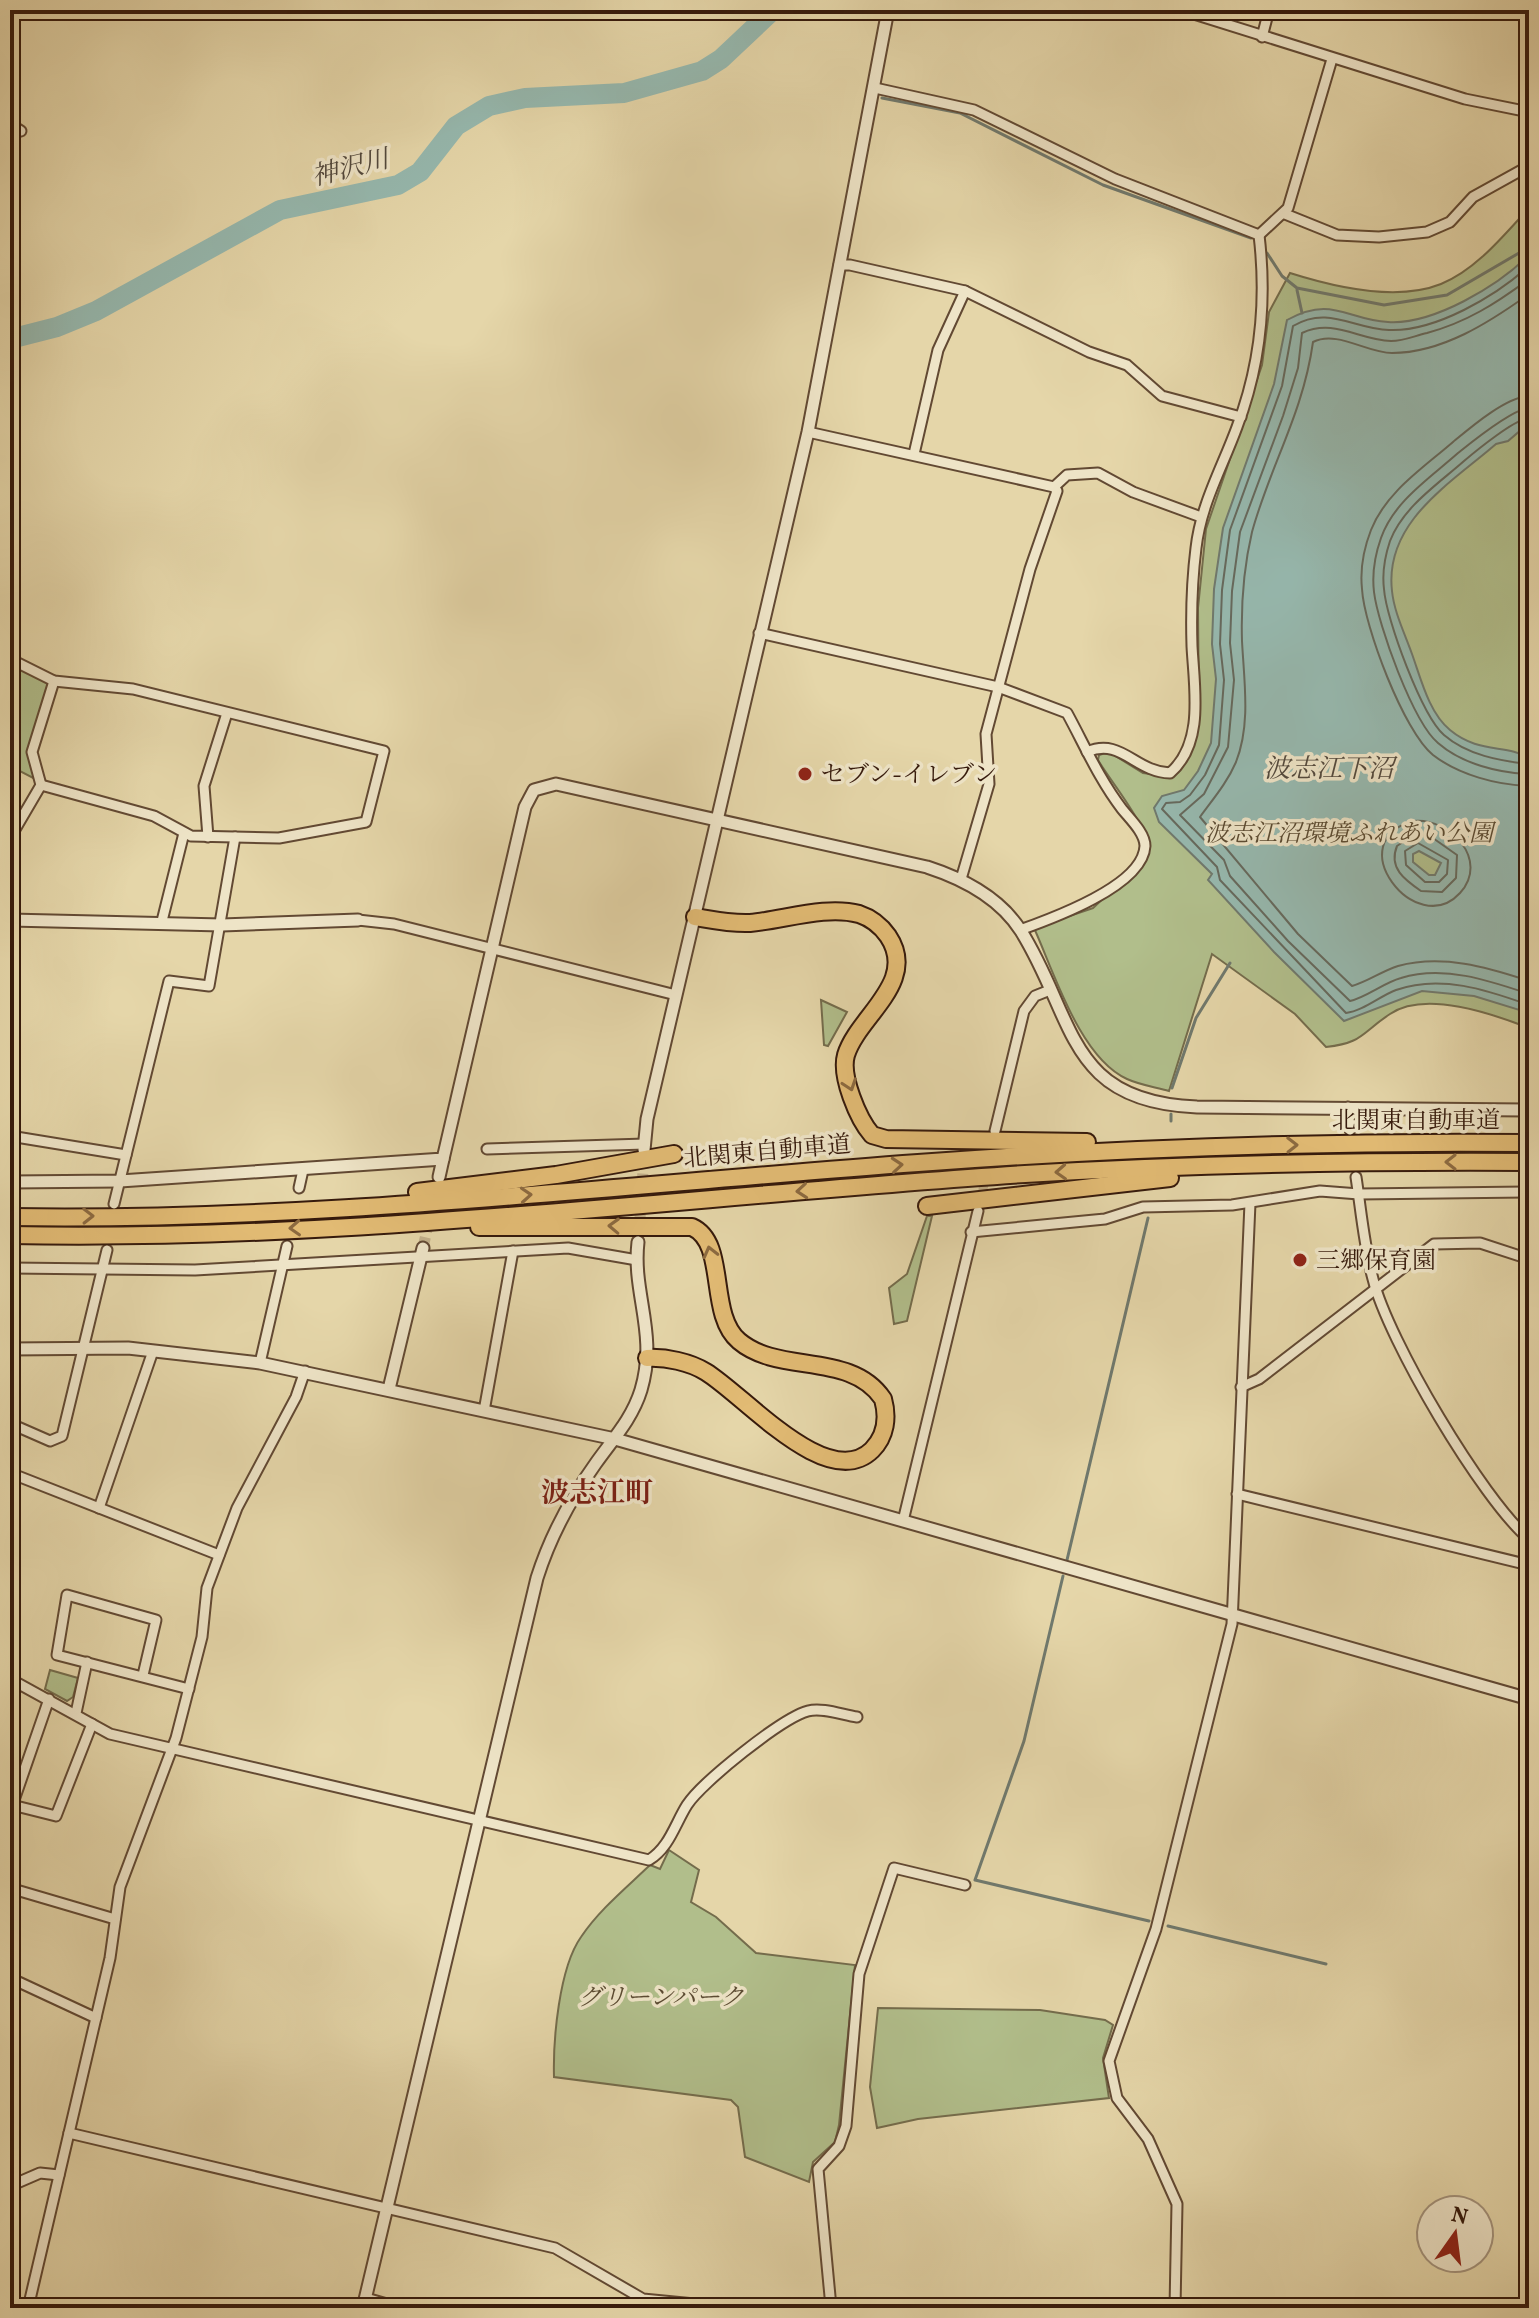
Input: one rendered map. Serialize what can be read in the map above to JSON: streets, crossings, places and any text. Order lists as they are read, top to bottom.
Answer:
{
  "streets": {
    "highway": ["北関東自動車道"]
  },
  "districts": ["波志江町"],
  "water": ["神沢川", "波志江下沼"],
  "parks": ["波志江沼環境ふれあい公園", "グリーンパーク"],
  "places": ["セブン-イレブン", "三郷保育園"],
  "north": "top"
}
